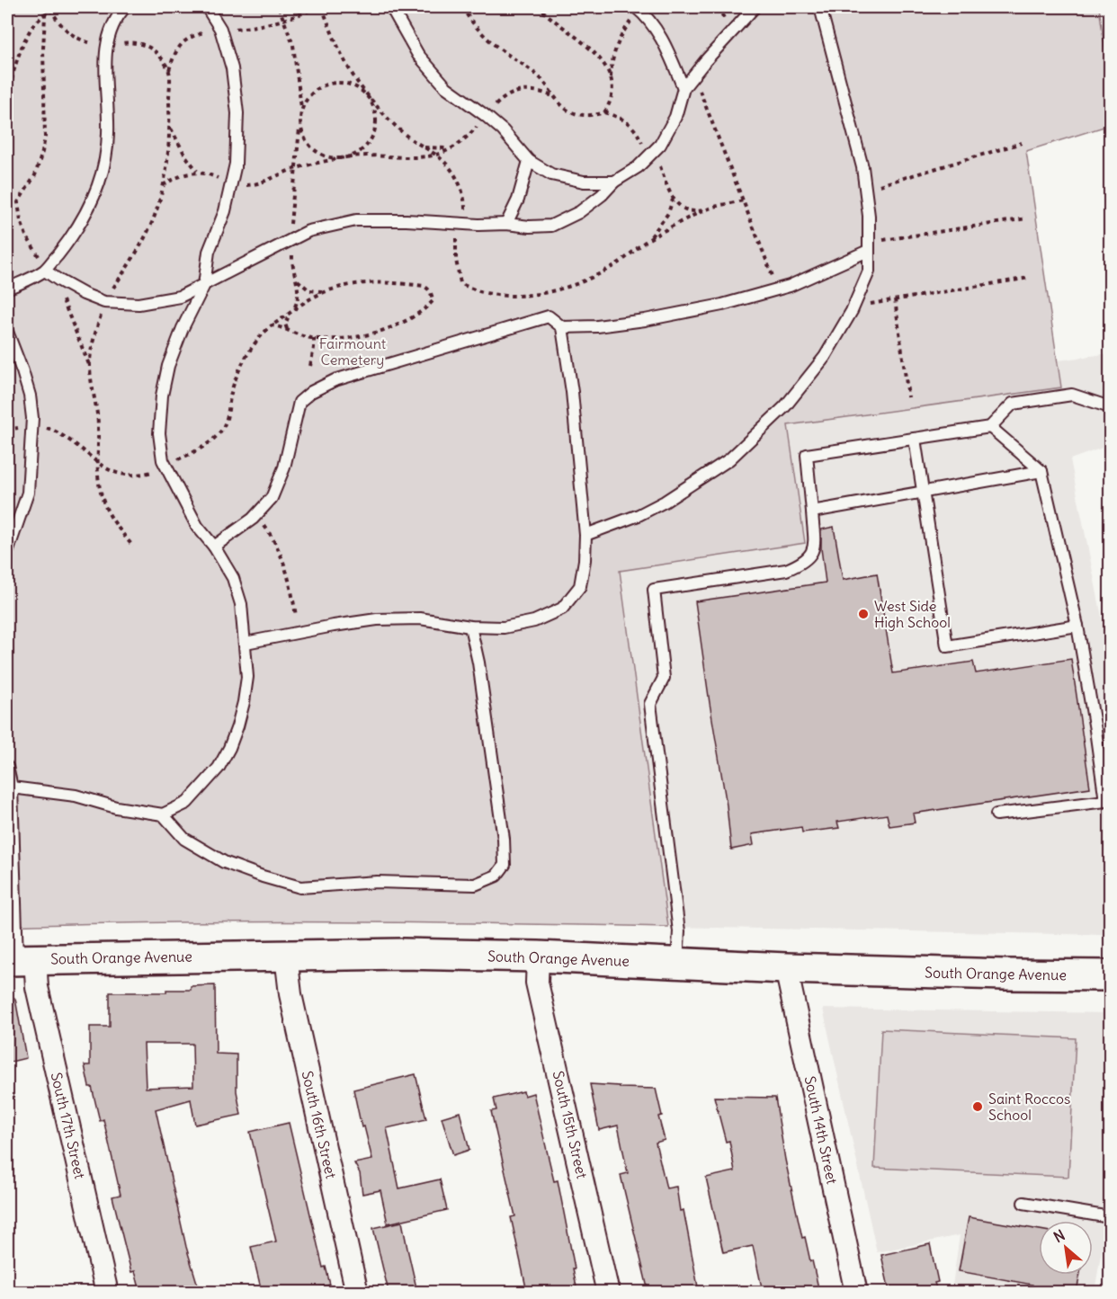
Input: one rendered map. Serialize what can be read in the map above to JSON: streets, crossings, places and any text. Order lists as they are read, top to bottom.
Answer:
{
  "streets": {
    "main road": ["South Orange Avenue"],
    "street": [
      "South 16th Street",
      "South 15th Street",
      "South 17th Street",
      "South 14th Street"
    ]
  },
  "crossings": [
    ["South Orange Avenue", "South 16th Street"],
    ["South Orange Avenue", "South 15th Street"],
    ["South Orange Avenue", "South 17th Street"],
    ["South Orange Avenue", "South 14th Street"]
  ],
  "parks": ["Fairmount Cemetery"],
  "places": ["West Side High School", "Saint Roccos School"],
  "north": "top left"
}
